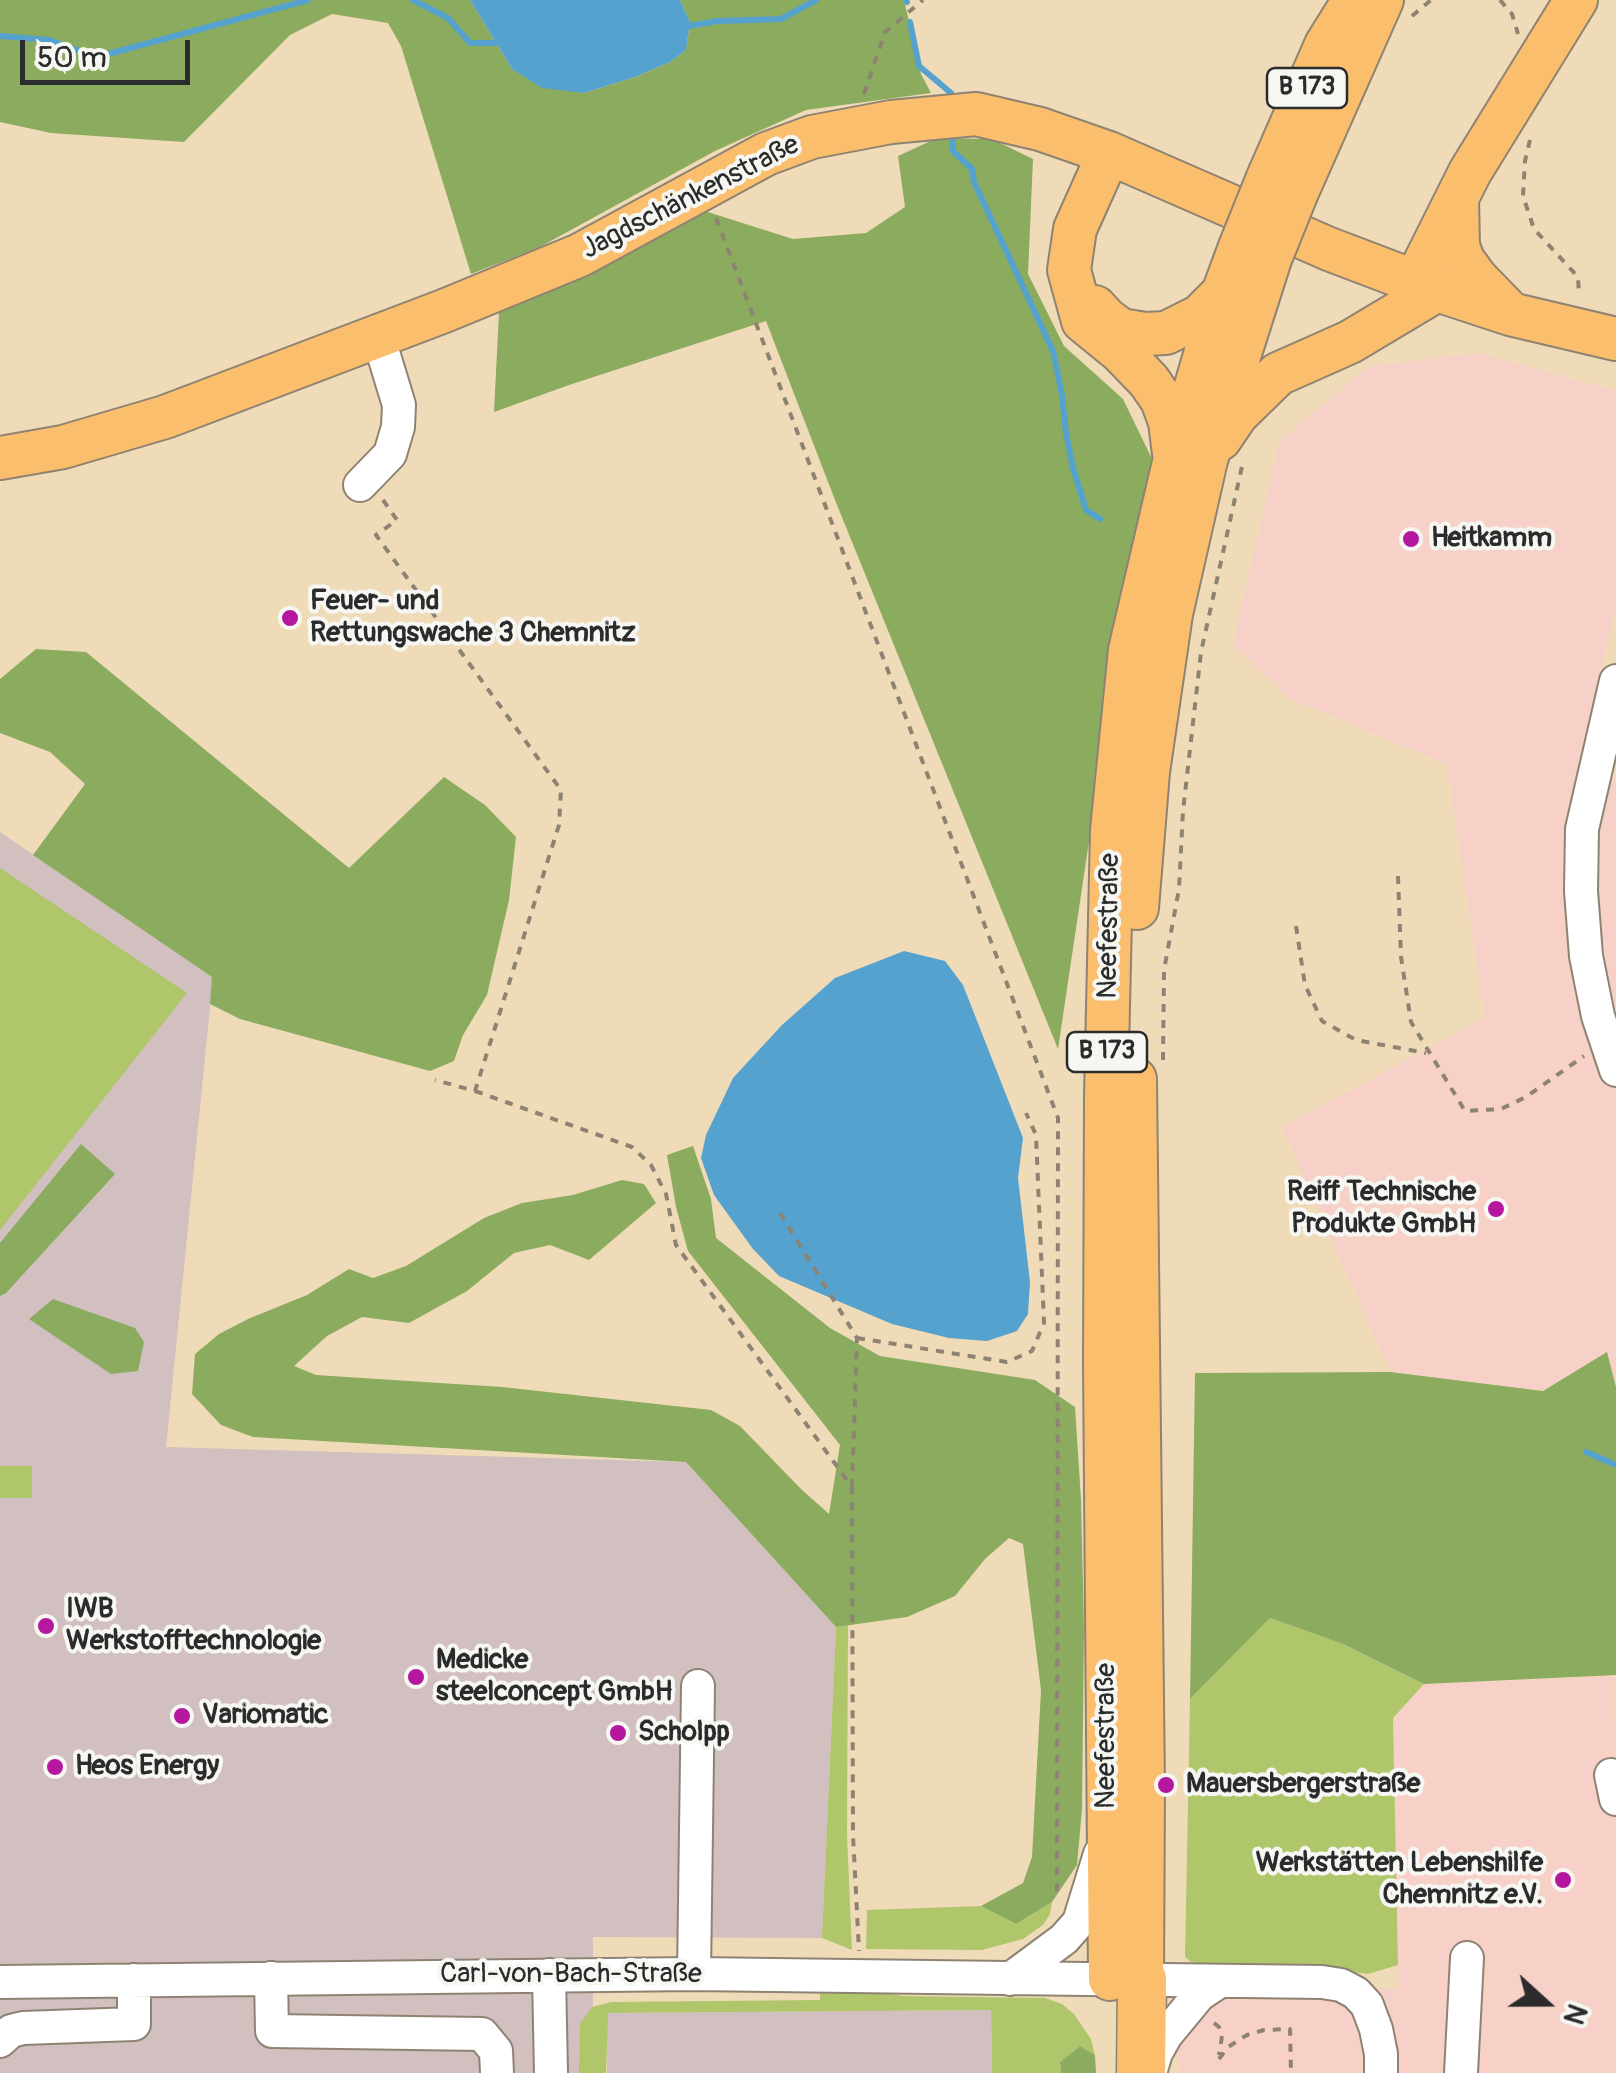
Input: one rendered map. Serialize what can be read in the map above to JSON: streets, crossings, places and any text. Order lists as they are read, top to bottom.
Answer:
{
  "streets": {
    "highway": ["B 173", "Neefestraße"],
    "main road": ["Jagdschänkenstraße"],
    "street": ["Carl-von-Bach-Straße"]
  },
  "crossings": [
    ["Neefestraße", "Carl-von-Bach-Straße"]
  ],
  "places": [
    "Heitkamm",
    "Feuer- und Rettungswache 3 Chemnitz",
    "Reiff Technische Produkte GmbH",
    "IWB Werkstofftechnologie",
    "Medicke steelconcept GmbH",
    "Variomatic",
    "Scholpp",
    "Heos Energy",
    "Mauersbergerstraße",
    "Werkstätten Lebenshilfe Chemnitz e.V."
  ],
  "scale_bar": "50 m",
  "north": "right"
}
